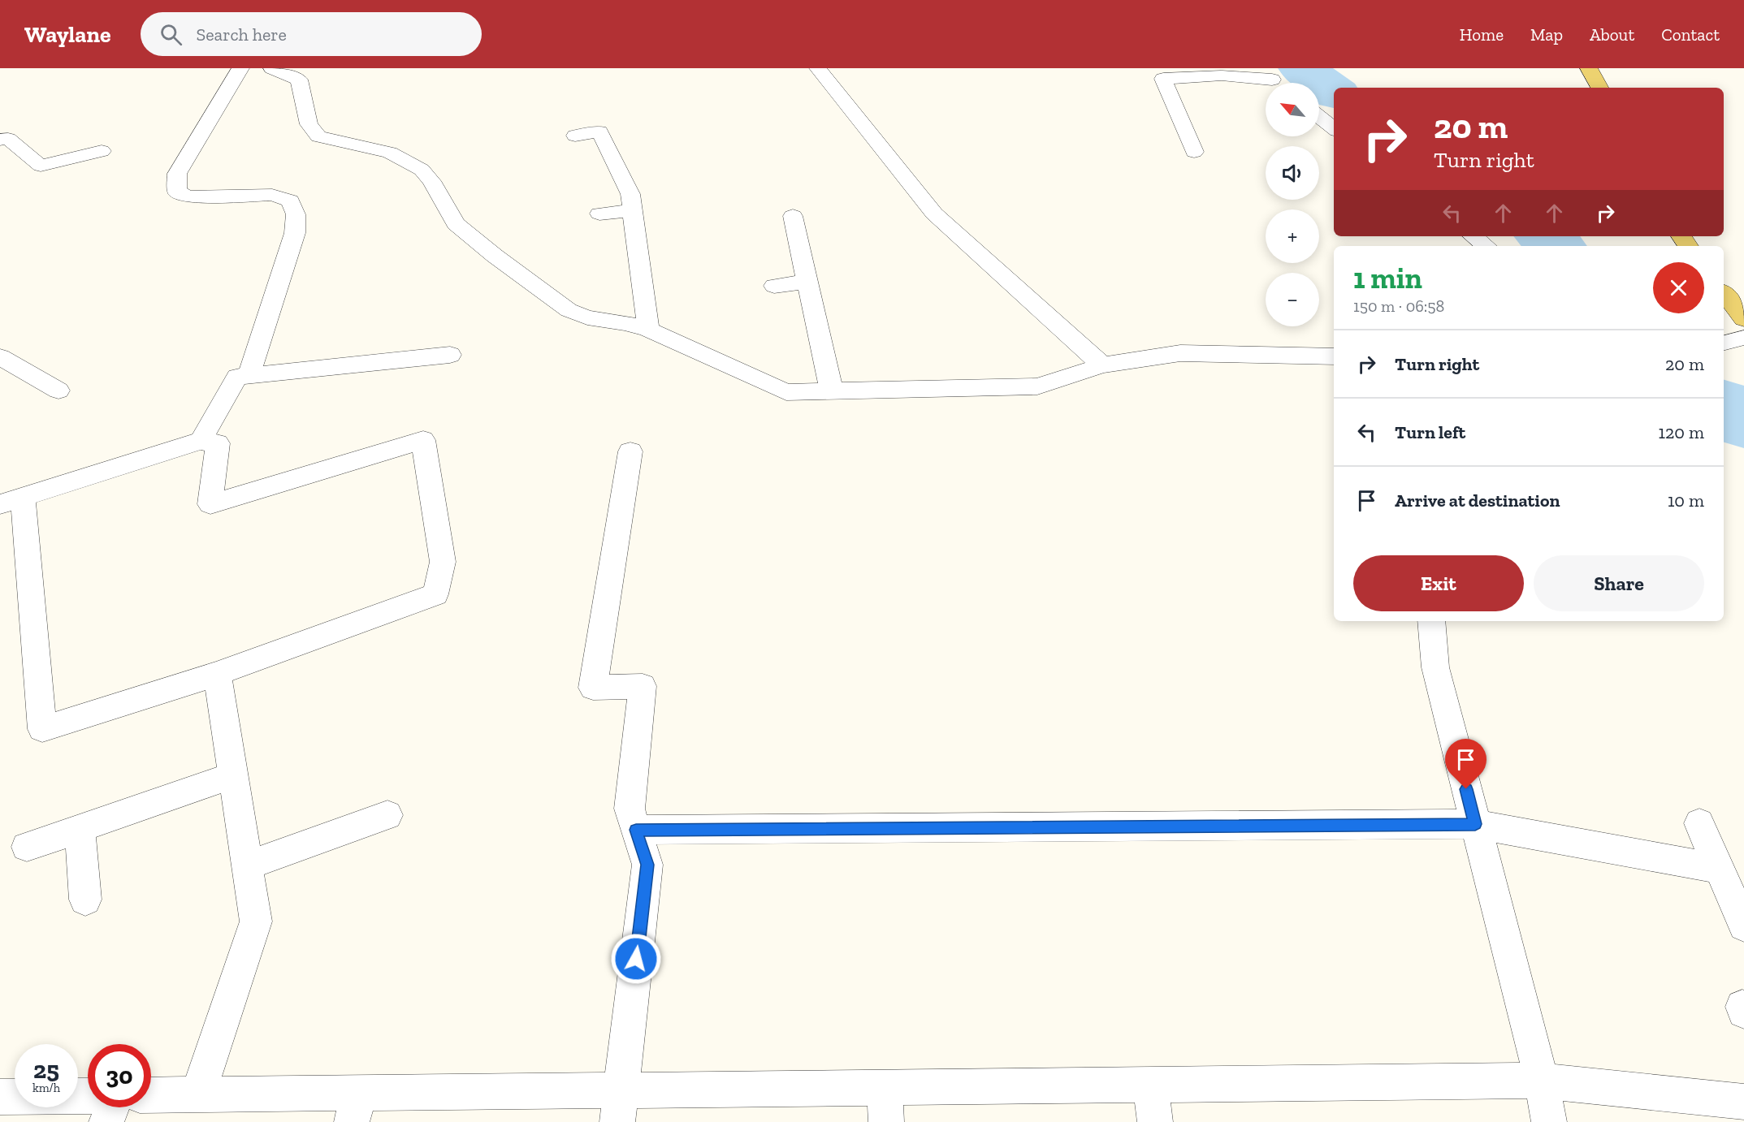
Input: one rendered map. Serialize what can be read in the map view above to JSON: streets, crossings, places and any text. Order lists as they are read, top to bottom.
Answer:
{
  "north": "top left",
  "page": {
    "header": "Waylane",
    "search": "Search here",
    "nav": [
      "Home",
      "Map",
      "About",
      "Contact"
    ],
    "map_buttons": ["+", "−"],
    "turn": ["20 m", "Turn right"],
    "heading": ["1 min", "150 m · 06:58"],
    "list": [
      {
        "name": "Turn right",
        "value": "20 m"
      },
      {
        "name": "Turn left",
        "value": "120 m"
      },
      {
        "name": "Arrive at destination",
        "value": "10 m"
      }
    ],
    "buttons": ["Exit", "Share"],
    "speed": "25 km/h",
    "limit": "30"
  }
}
